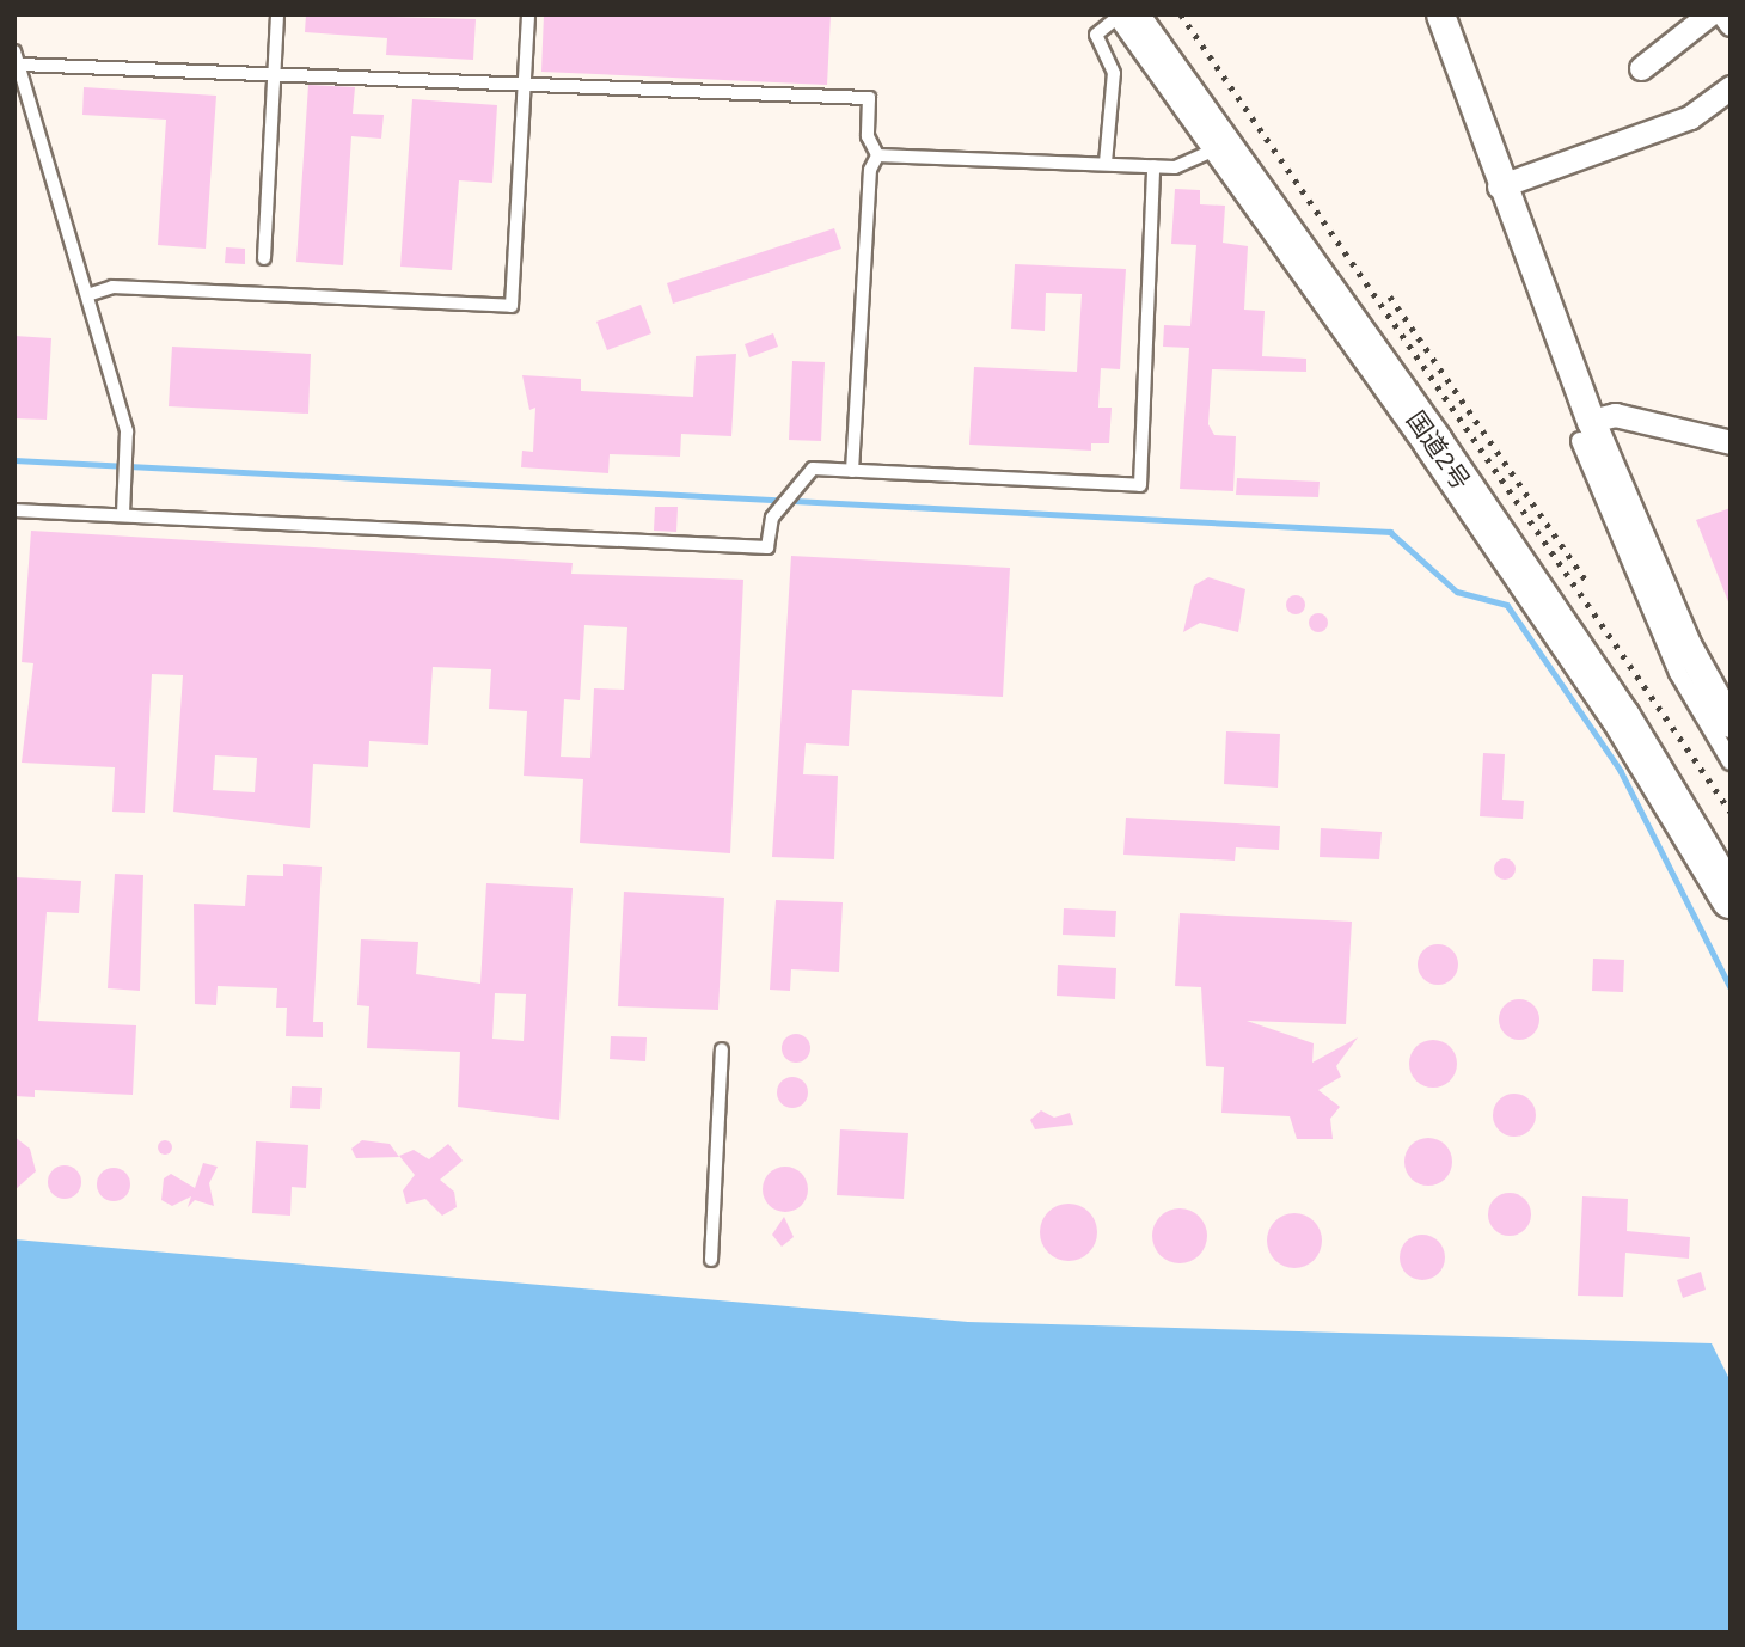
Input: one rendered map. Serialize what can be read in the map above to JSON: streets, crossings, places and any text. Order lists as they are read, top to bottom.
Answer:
{
  "streets": {
    "highway": ["国道2号"]
  }
}
